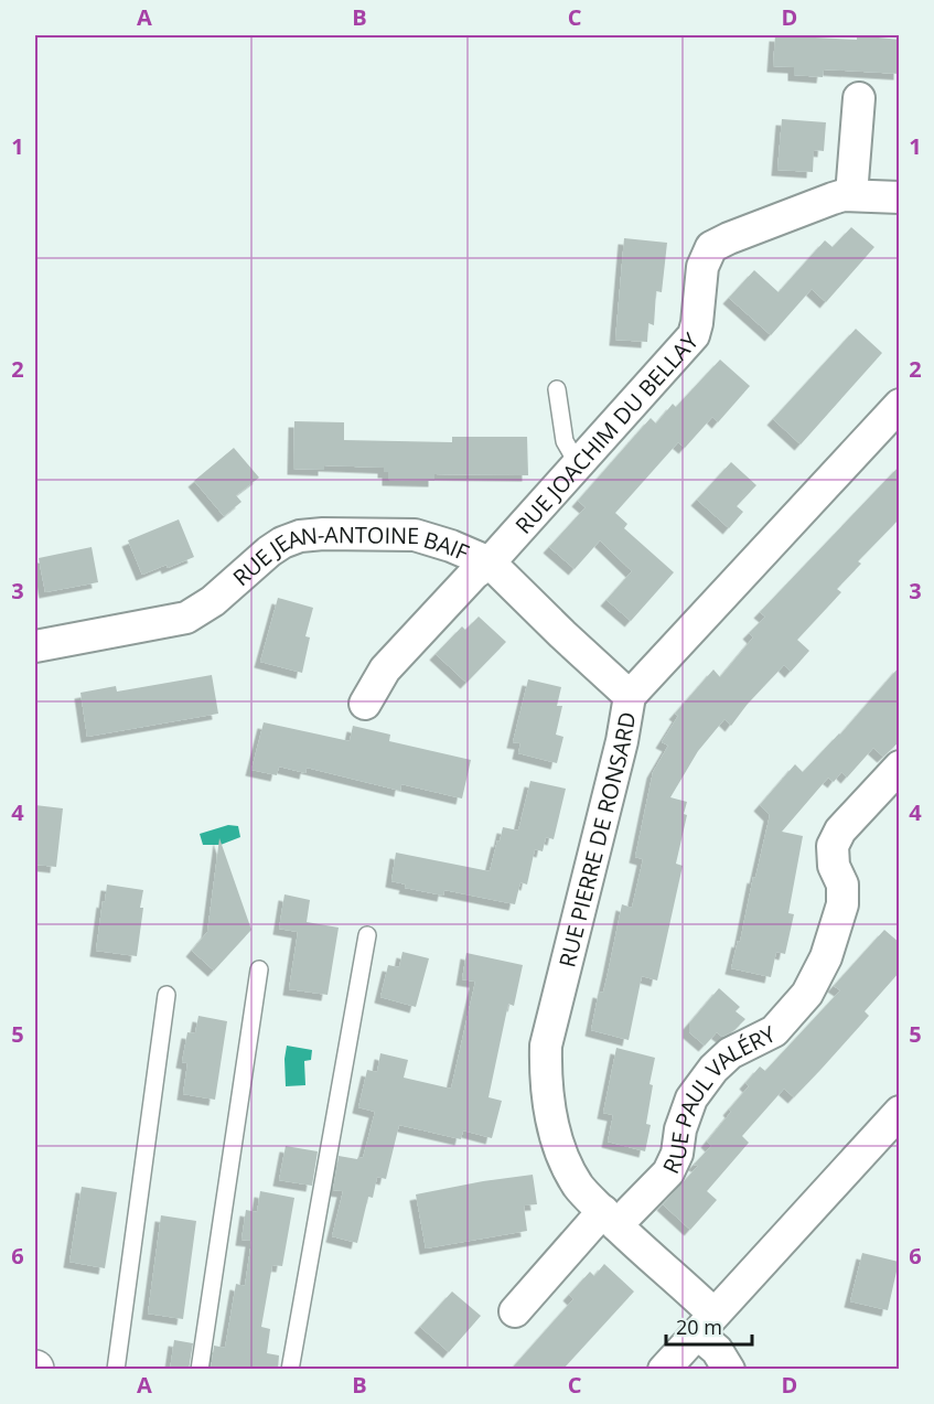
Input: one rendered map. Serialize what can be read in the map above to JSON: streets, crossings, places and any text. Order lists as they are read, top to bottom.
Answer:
{
  "streets": {
    "street": [
      "RUE JOACHIM DU BELLAY",
      "RUE JEAN-ANTOINE BAIF",
      "RUE PIERRE DE RONSARD",
      "RUE PAUL VALÉRY"
    ]
  },
  "crossings": [
    ["RUE JOACHIM DU BELLAY", "RUE JEAN-ANTOINE BAIF"],
    ["RUE JEAN-ANTOINE BAIF", "RUE PIERRE DE RONSARD"],
    ["RUE PIERRE DE RONSARD", "RUE PAUL VALÉRY"]
  ],
  "scale_bar": "20 m",
  "grid": {
    "columns": [
      "A",
      "B",
      "C",
      "D"
    ],
    "rows": [
      "1",
      "2",
      "3",
      "4",
      "5",
      "6"
    ]
  }
}
